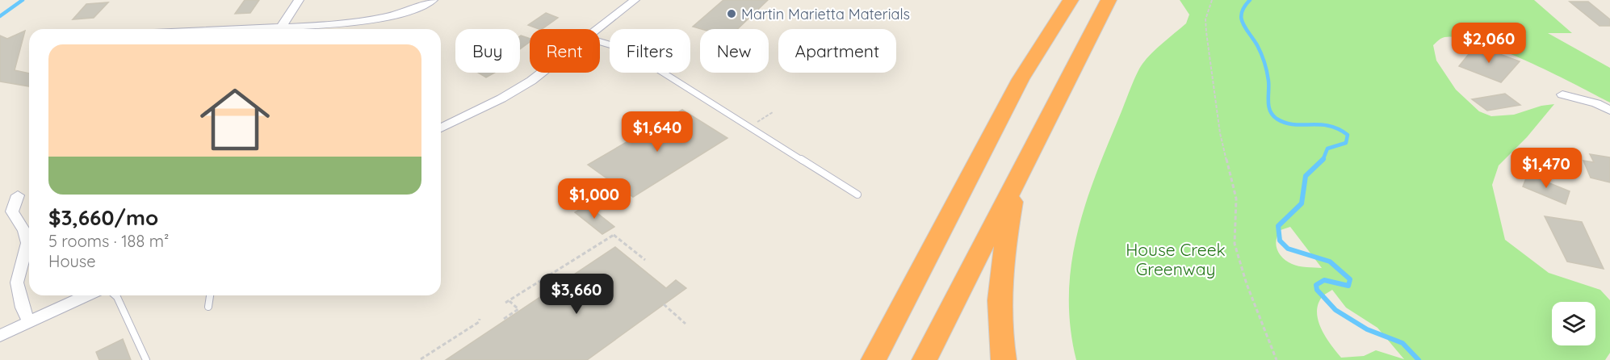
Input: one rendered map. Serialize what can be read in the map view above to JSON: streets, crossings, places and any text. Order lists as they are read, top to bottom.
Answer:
{
  "parks": ["House Creek Greenway"],
  "places": ["Martin Marietta Materials"],
  "page": {
    "price": [
      "$2,060",
      "$1,640",
      "$1,470",
      "$1,000",
      "$3,660"
    ],
    "chip": [
      "Buy",
      "Rent",
      "Filters",
      "New",
      "Apartment"
    ],
    "list": [
      {
        "name": "$3,660/mo",
        "note": "5 rooms · 188 m² · House"
      }
    ]
  }
}
